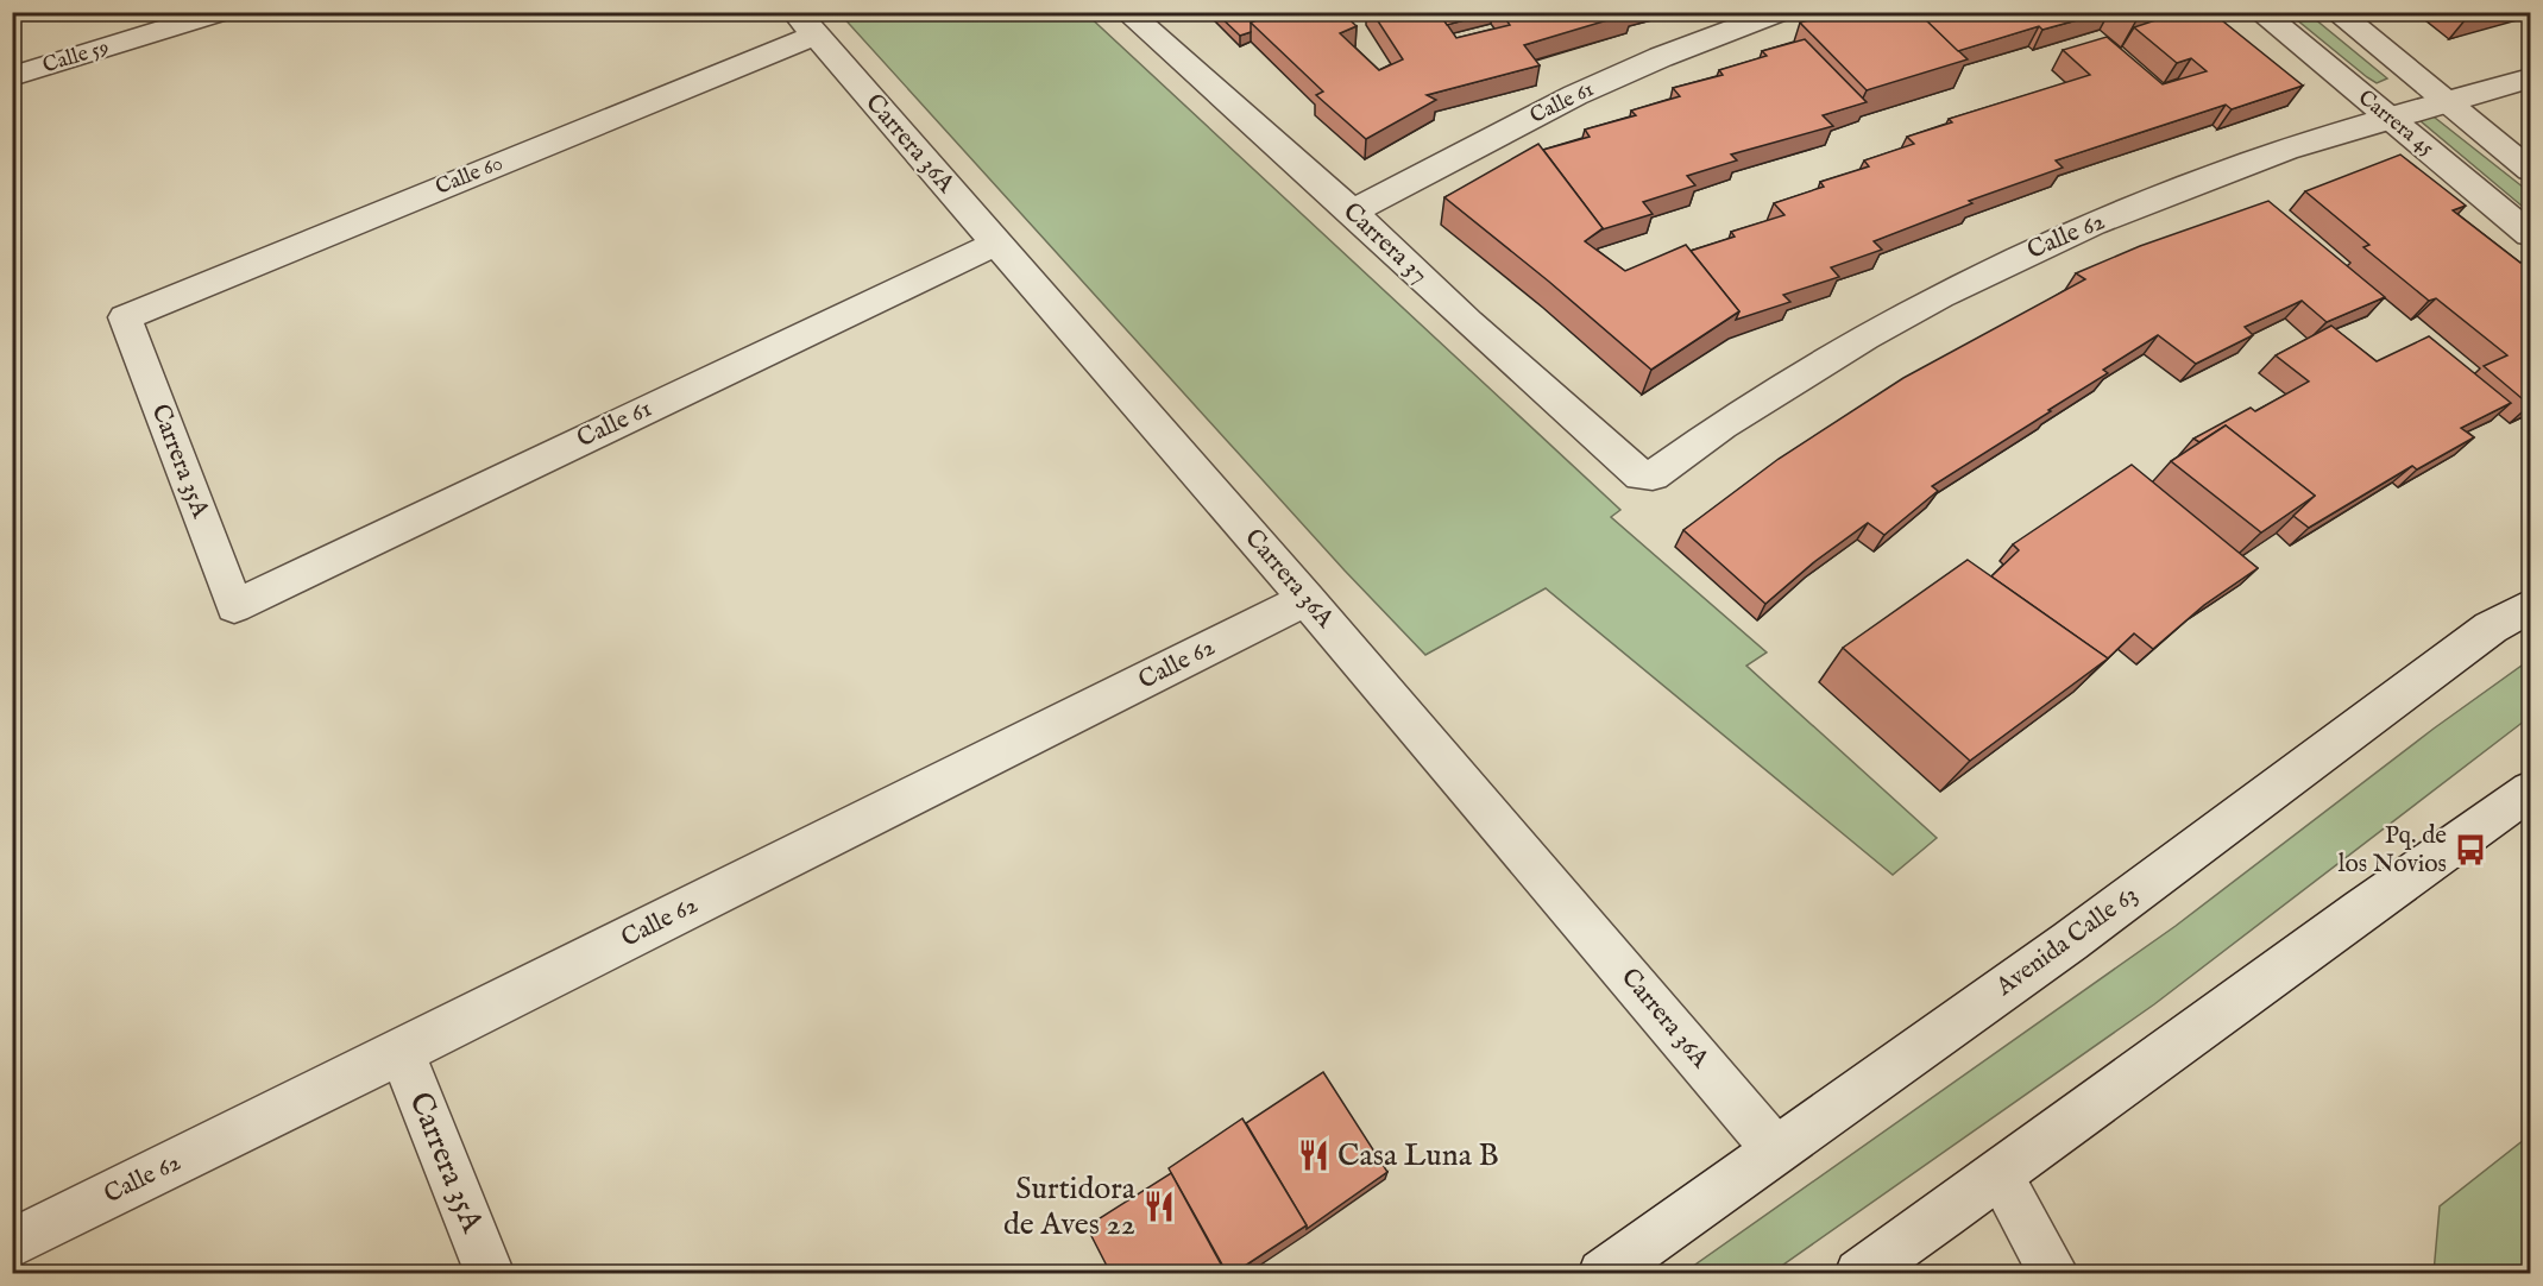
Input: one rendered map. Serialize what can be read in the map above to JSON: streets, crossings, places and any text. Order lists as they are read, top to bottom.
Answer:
{
  "streets": {
    "street": [
      "Calle 59",
      "Calle 61",
      "Carrera 45",
      "Carrera 36A",
      "Calle 60",
      "Calle 62",
      "Carrera 37",
      "Carrera 35A",
      "Avenida Calle 63"
    ]
  },
  "crossings": [
    ["Calle 61", "Carrera 36A"],
    ["Calle 61", "Carrera 37"],
    ["Calle 61", "Carrera 35A"],
    ["Carrera 45", "Calle 62"],
    ["Carrera 36A", "Calle 60"],
    ["Carrera 36A", "Calle 62"],
    ["Carrera 36A", "Avenida Calle 63"],
    ["Calle 60", "Carrera 35A"],
    ["Calle 62", "Carrera 37"],
    ["Calle 62", "Carrera 35A"]
  ],
  "places": {
    "bus stop": ["Pq. de los Novios"],
    "restaurant": ["Casa Luna B", "Surtidora de Aves 22"]
  }
}
